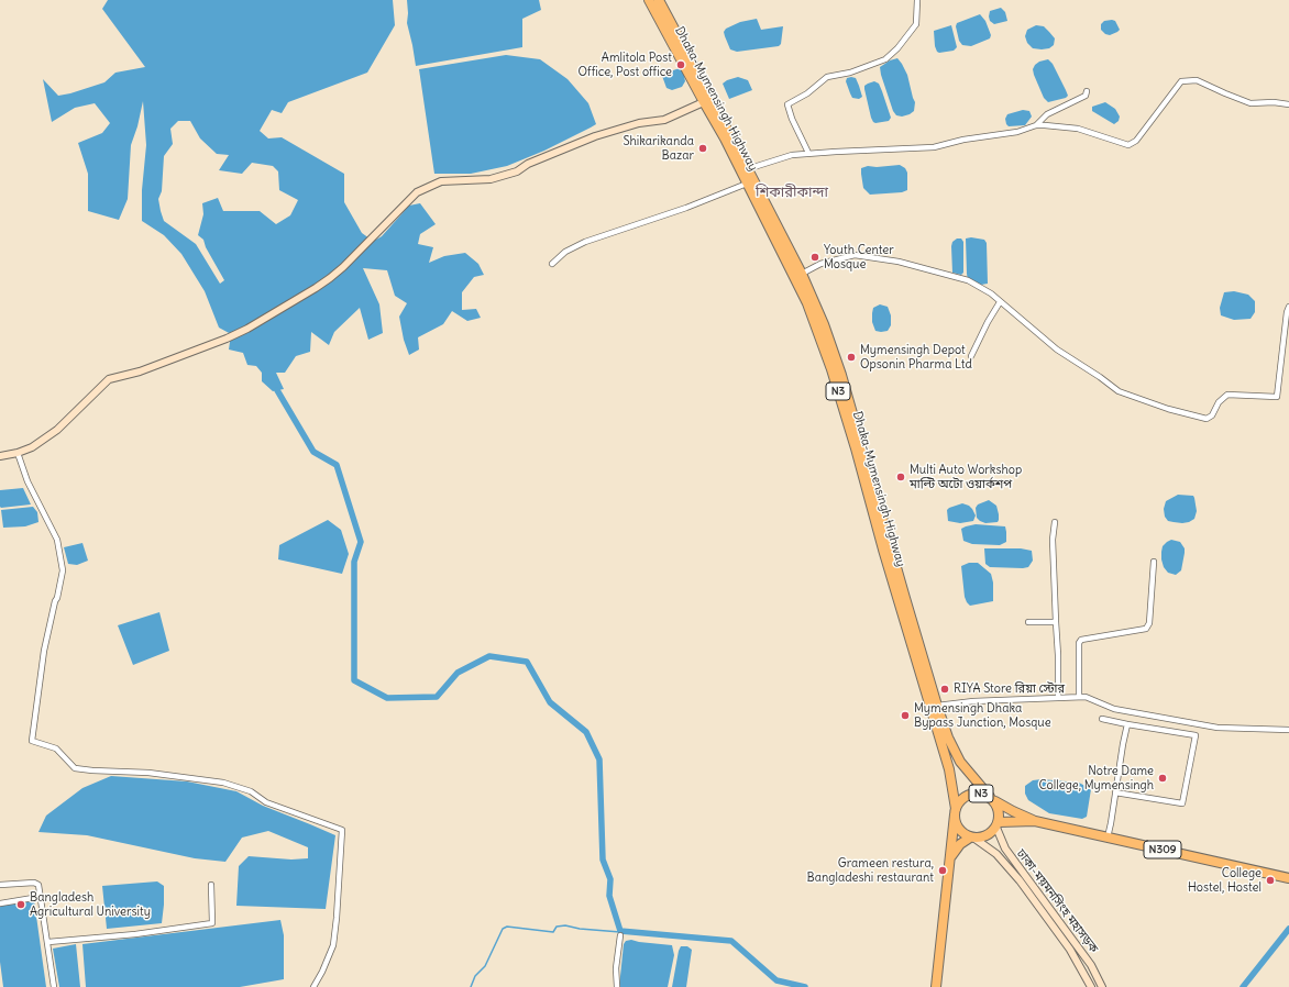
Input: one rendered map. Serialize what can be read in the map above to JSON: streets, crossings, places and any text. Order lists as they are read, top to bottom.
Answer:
{
  "streets": {
    "highway": ["Dhaka-Mymensingh Highway", "N3", "N309"],
    "street": ["ঢাকা-ময়মনসিংহ মহাসড়ক"]
  },
  "crossings": [
    ["Dhaka-Mymensingh Highway", "N3"],
    ["Dhaka-Mymensingh Highway", "N309"],
    ["Dhaka-Mymensingh Highway", "ঢাকা-ময়মনসিংহ মহাসড়ক"],
    ["N3", "N309"],
    ["N3", "ঢাকা-ময়মনসিংহ মহাসড়ক"],
    ["N309", "ঢাকা-ময়মনসিংহ মহাসড়ক"]
  ],
  "districts": ["শিকারীকান্দা"],
  "places": [
    "Amlitola Post Office, Post office",
    "Shikarikanda Bazar",
    "Youth Center Mosque",
    "Mymensingh Depot Opsonin Pharma Ltd",
    "Multi Auto Workshop মাল্টি অটো ওয়ার্কশপ",
    "RIYA Store রিয়া স্টোর",
    "Mymensingh Dhaka Bypass Junction, Mosque",
    "Notre Dame College, Mymensingh",
    "Grameen restura, Bangladeshi restaurant",
    "College Hostel, Hostel",
    "Bangladesh Agricultural University"
  ]
}
